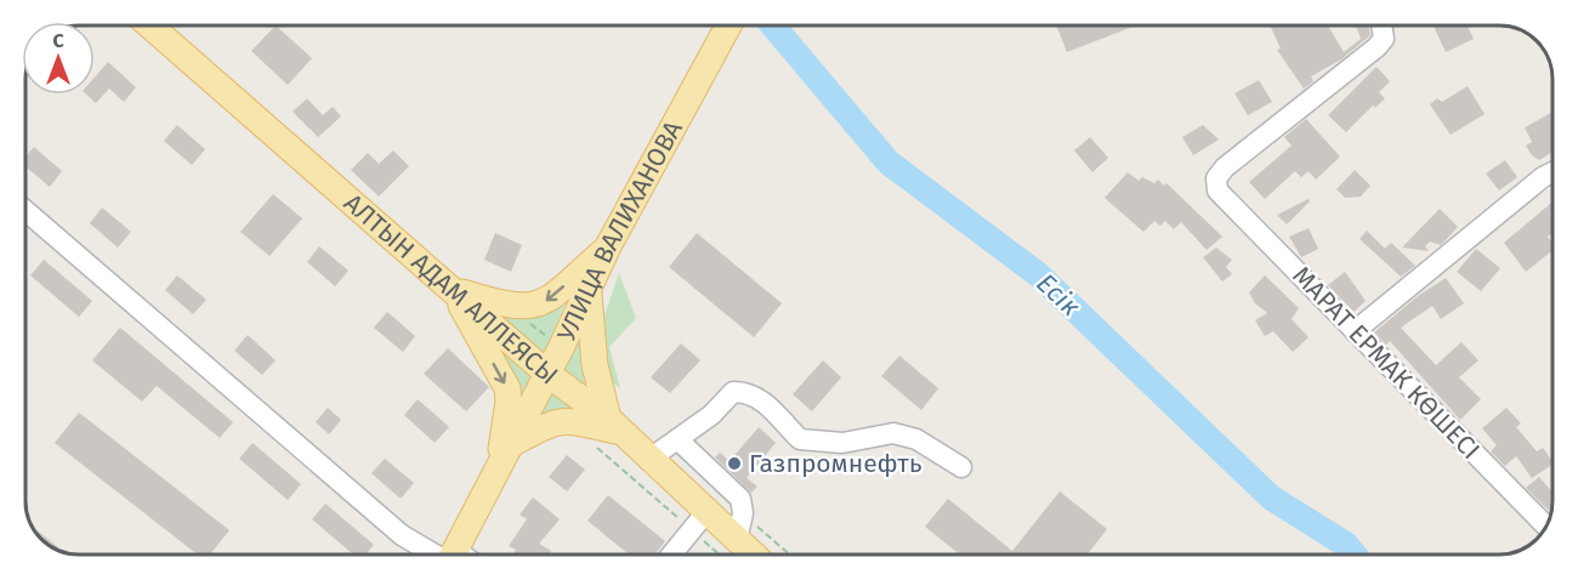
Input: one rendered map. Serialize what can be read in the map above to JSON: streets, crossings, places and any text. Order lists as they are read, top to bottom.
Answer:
{
  "streets": {
    "main road": ["УЛИЦА ВАЛИХАНОВА", "АЛТЫН АДАМ АЛЛЕЯСЫ"],
    "street": ["МАРАТ ЕРМАК КӨШЕСІ"]
  },
  "crossings": [
    ["УЛИЦА ВАЛИХАНОВА", "АЛТЫН АДАМ АЛЛЕЯСЫ"]
  ],
  "water": ["Есік"],
  "places": ["Газпромнефть"],
  "north": "top"
}
